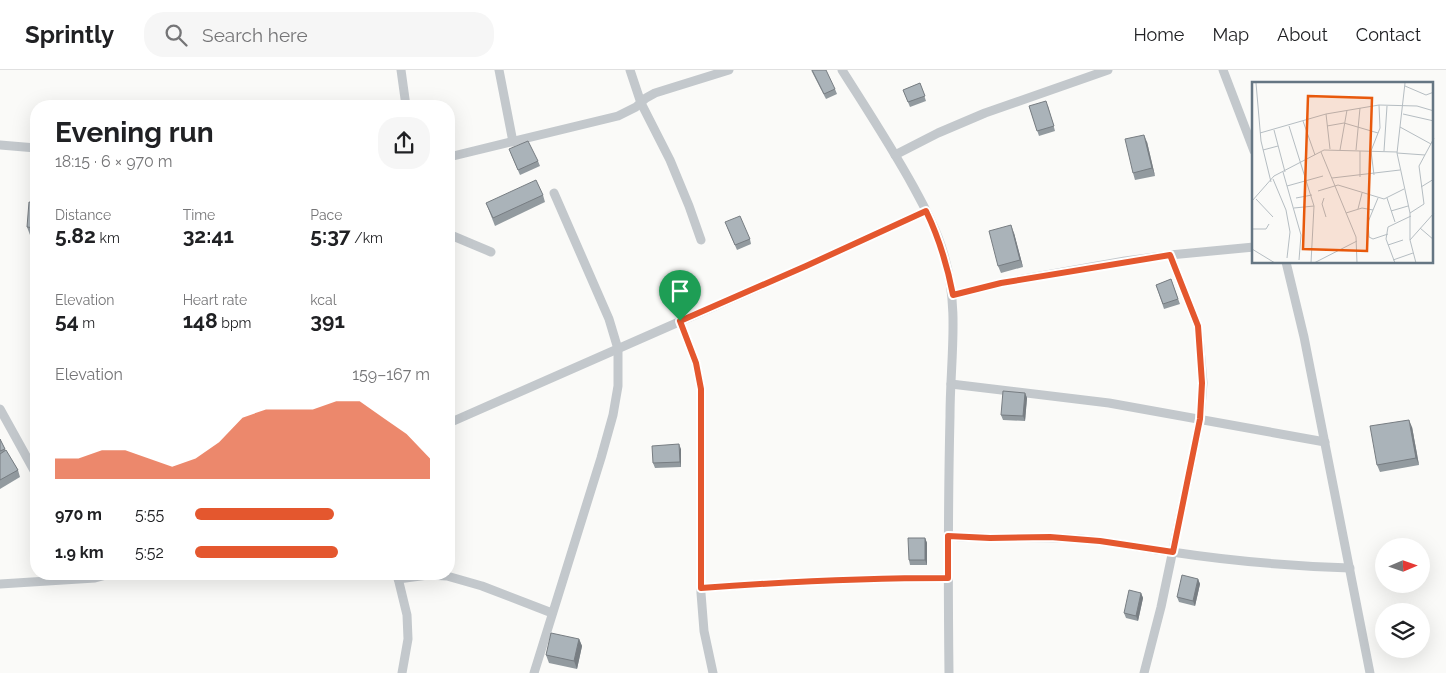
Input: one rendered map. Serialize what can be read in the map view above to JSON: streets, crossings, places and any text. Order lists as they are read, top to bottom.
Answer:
{
  "north": "right",
  "page": {
    "header": "Sprintly",
    "search": "Search here",
    "nav": [
      "Home",
      "Map",
      "About",
      "Contact"
    ],
    "heading": ["Evening run", "18:15 · 6 × 970 m"],
    "stats": [
      ["Distance", "5.82 km"],
      ["Time", "32:41"],
      ["Pace", "5:37 /km"],
      ["Elevation", "54 m"],
      ["Heart rate", "148 bpm"],
      ["kcal", "391"]
    ],
    "chart": ["Elevation", "159–167 m"],
    "list": [
      {
        "name": "970 m",
        "note": "5:55"
      },
      {
        "name": "1.9 km",
        "note": "5:52"
      }
    ]
  }
}
